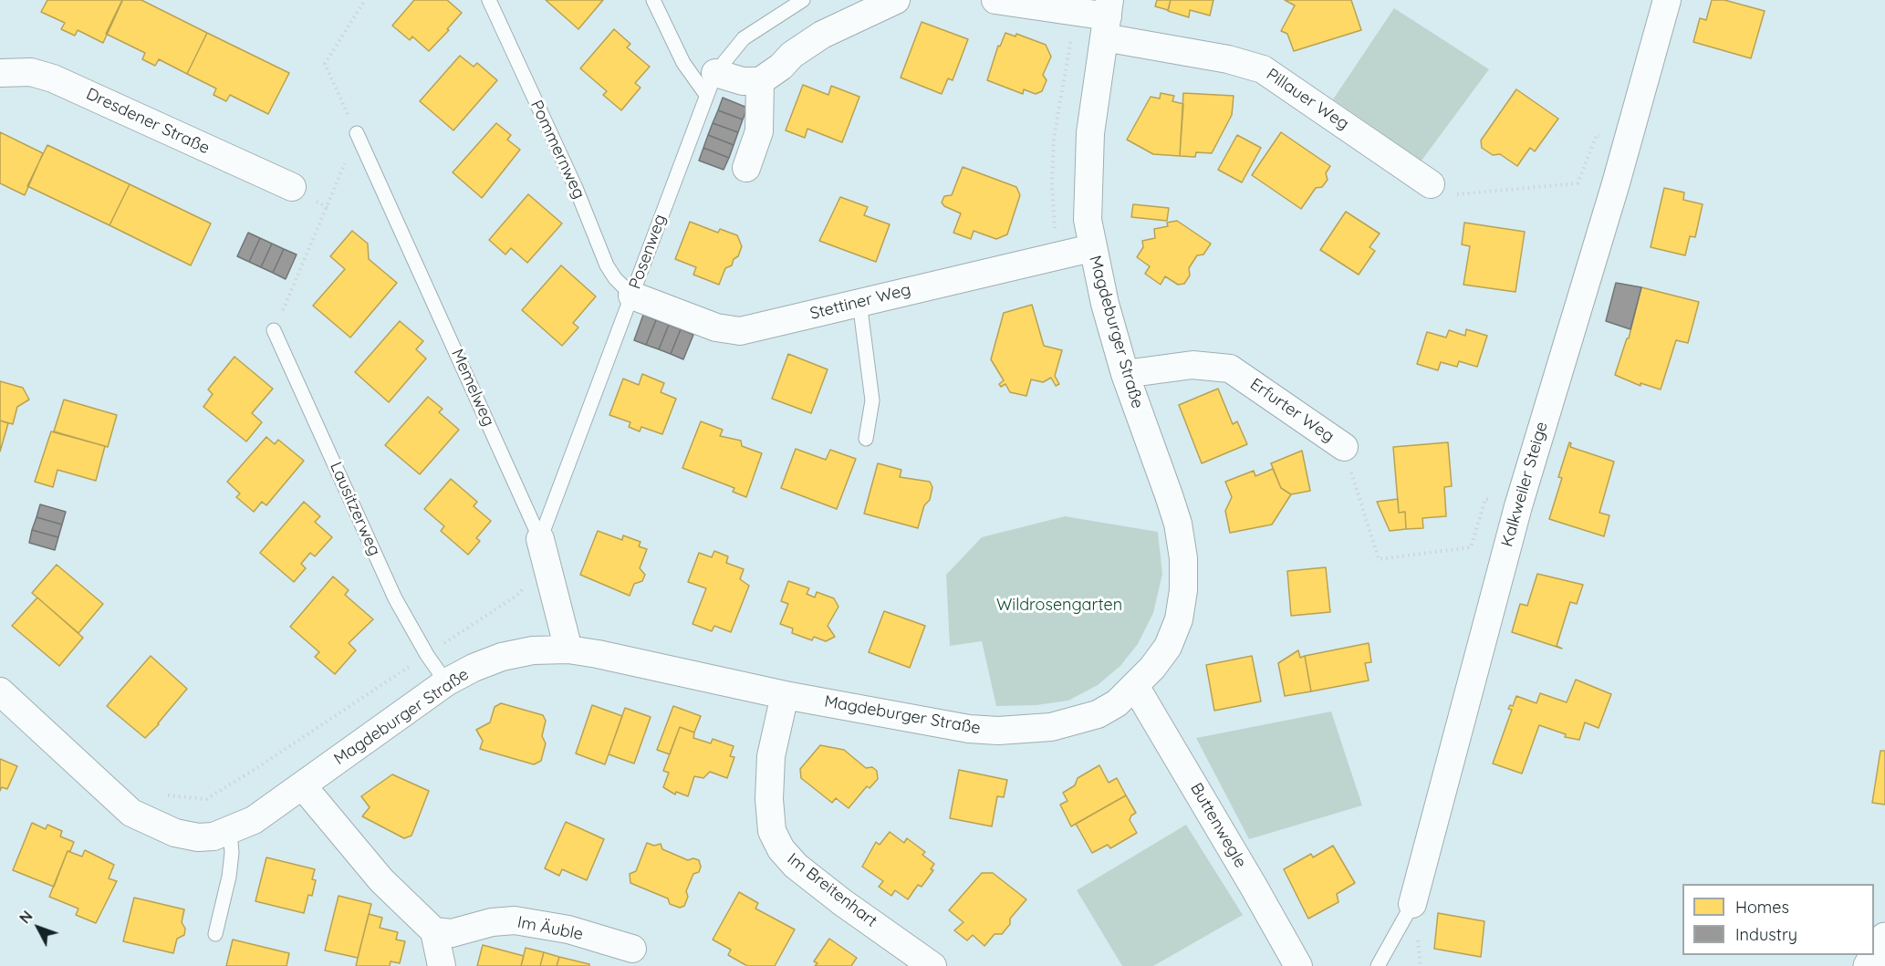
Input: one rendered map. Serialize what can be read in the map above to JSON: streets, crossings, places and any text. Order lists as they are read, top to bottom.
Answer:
{
  "streets": {
    "street": [
      "Pillauer Weg",
      "Dresdener Straße",
      "Stettiner Weg",
      "Magdeburger Straße",
      "Memelweg",
      "Erfurter Weg",
      "Kalkweiler Steige",
      "Buttenwegle",
      "Im Breitenhart",
      "Im Äuble"
    ],
    "lane": ["Pommernweg", "Posenweg", "Lausitzerweg"]
  },
  "crossings": [
    ["Pillauer Weg", "Magdeburger Straße"],
    ["Pommernweg", "Posenweg"],
    ["Pommernweg", "Stettiner Weg"],
    ["Posenweg", "Stettiner Weg"],
    ["Posenweg", "Memelweg"],
    ["Stettiner Weg", "Magdeburger Straße"],
    ["Magdeburger Straße", "Memelweg"],
    ["Magdeburger Straße", "Erfurter Weg"],
    ["Magdeburger Straße", "Lausitzerweg"],
    ["Magdeburger Straße", "Buttenwegle"],
    ["Magdeburger Straße", "Im Breitenhart"],
    ["Erfurter Weg", "Kalkweiler Steige"]
  ],
  "parks": ["Wildrosengarten"],
  "legend": ["Homes", "Industry"],
  "north": "top left"
}
